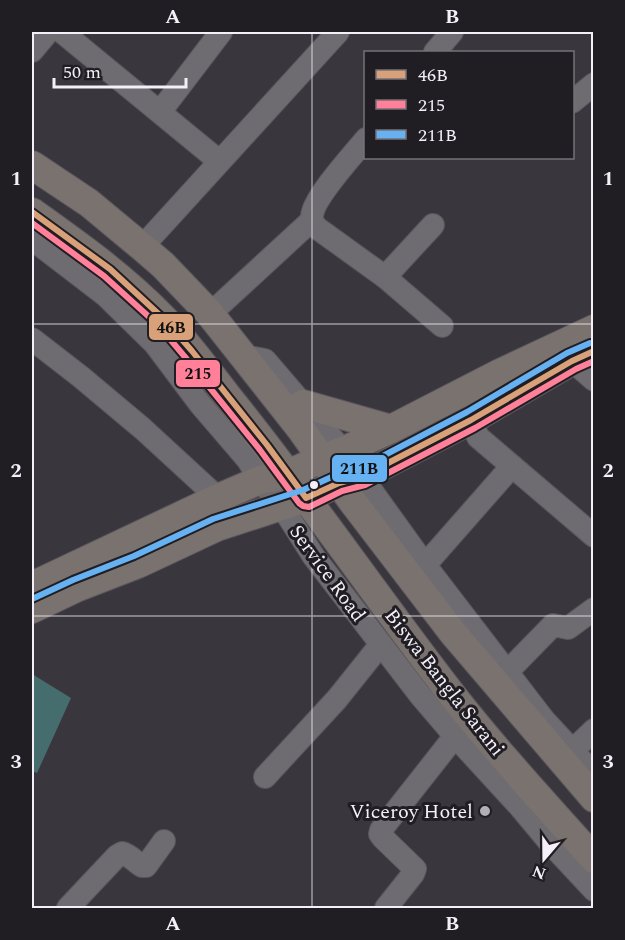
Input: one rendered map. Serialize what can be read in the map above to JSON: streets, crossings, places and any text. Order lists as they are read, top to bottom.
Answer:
{
  "streets": {
    "main road": ["Biswa Bangla Sarani"],
    "street": ["Service Road"]
  },
  "crossings": [
    ["Service Road", "Biswa Bangla Sarani"]
  ],
  "places": ["Viceroy Hotel"],
  "lines": ["transit line 46B", "transit line 215", "transit line 211B"],
  "legend": ["46B", "215", "211B"],
  "scale_bar": "50 m",
  "north": "bottom",
  "grid": {
    "columns": ["A", "B"],
    "rows": ["1", "2", "3"]
  }
}
